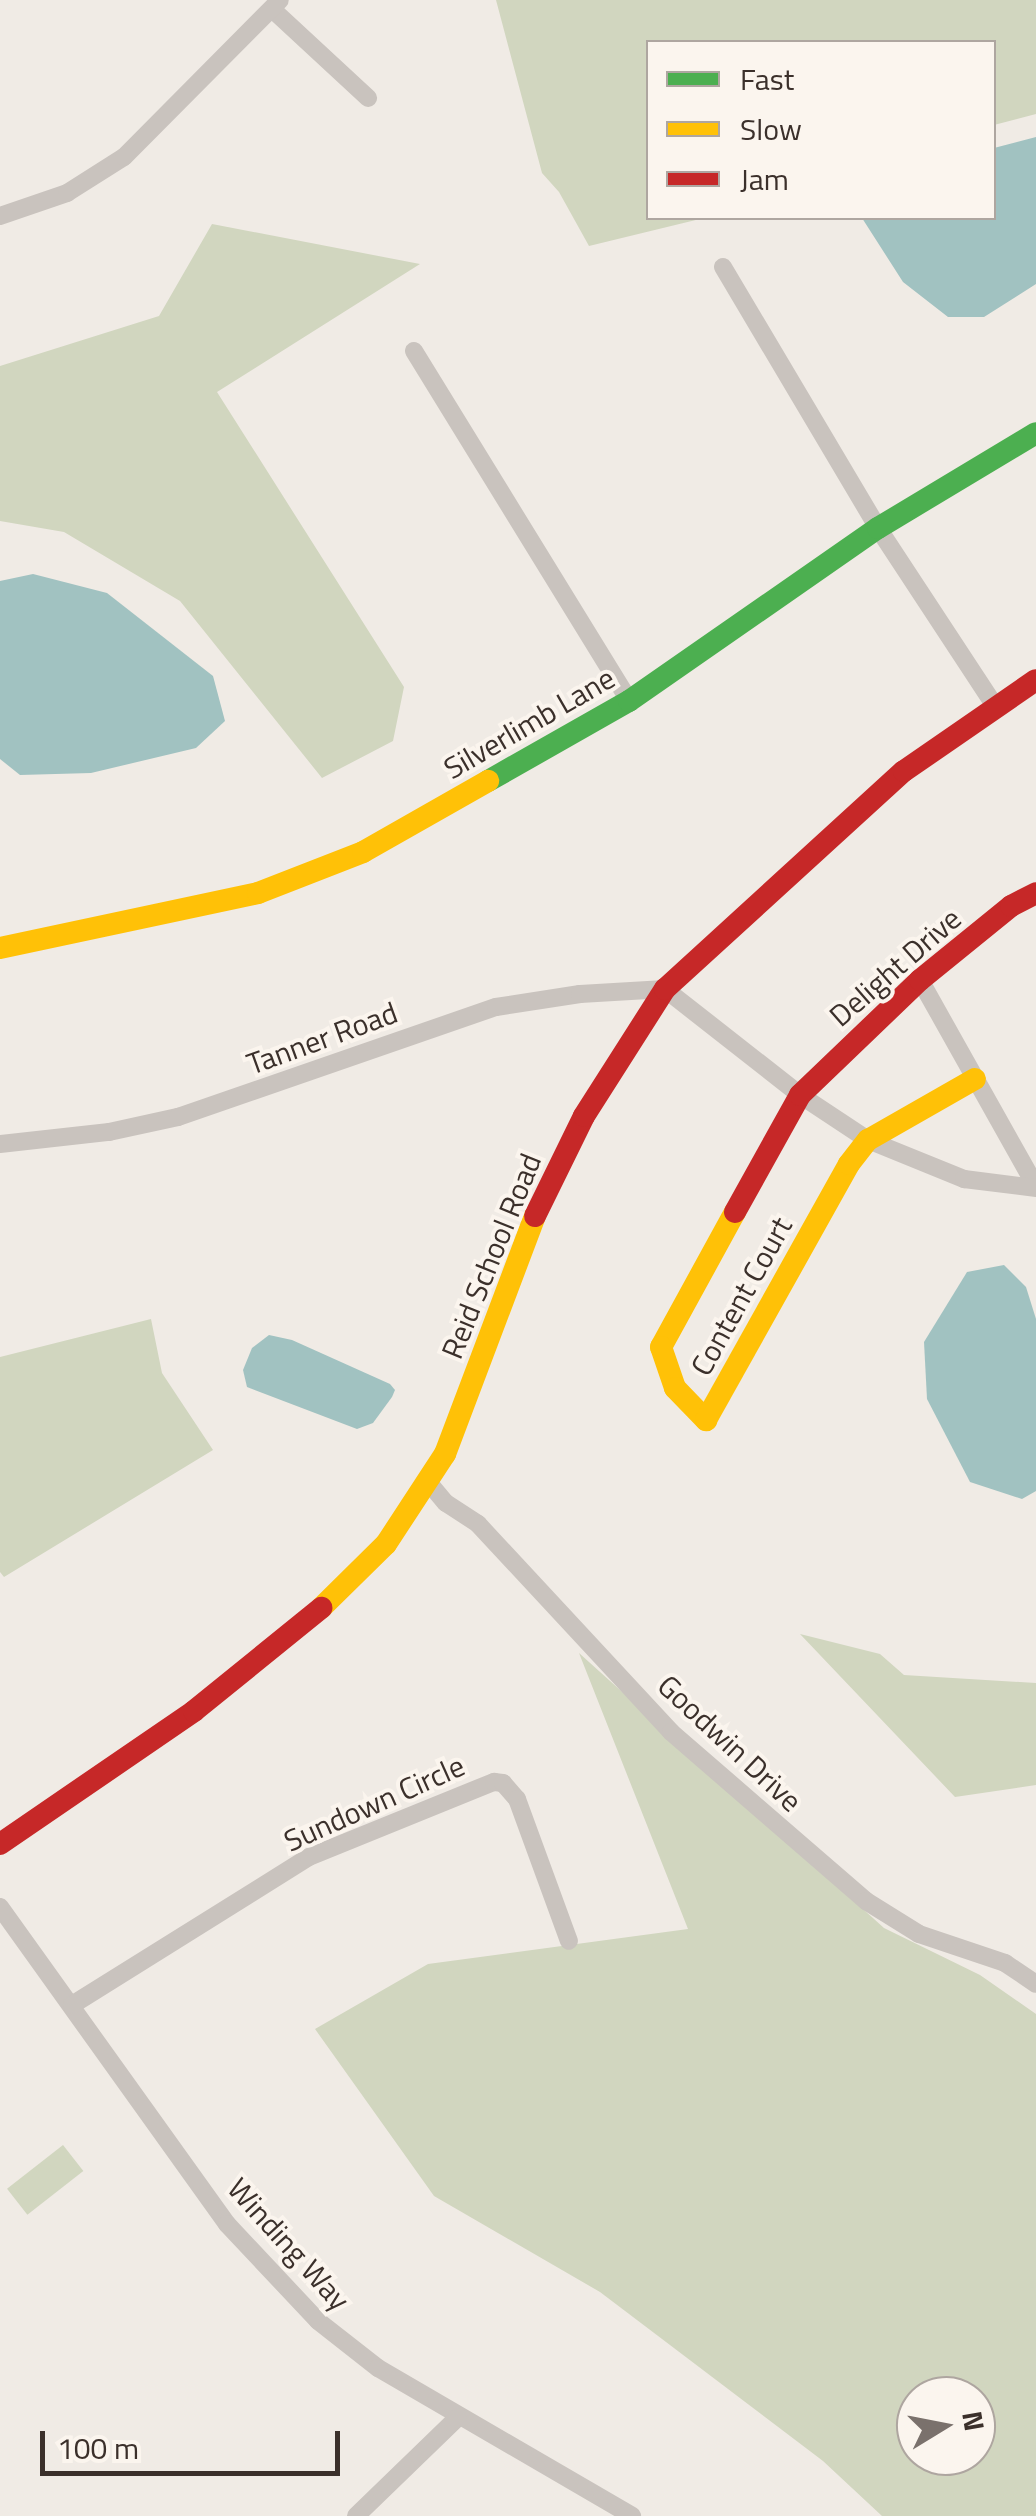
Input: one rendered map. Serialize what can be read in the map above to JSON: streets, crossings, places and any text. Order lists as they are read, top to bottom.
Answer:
{
  "streets": {
    "street": [
      "Silverlimb Lane",
      "Delight Drive",
      "Tanner Road",
      "Reid School Road",
      "Content Court",
      "Goodwin Drive",
      "Sundown Circle",
      "Winding Way"
    ]
  },
  "crossings": [
    ["Delight Drive", "Content Court"],
    ["Tanner Road", "Reid School Road"],
    ["Reid School Road", "Goodwin Drive"],
    ["Sundown Circle", "Winding Way"]
  ],
  "legend": ["Fast", "Slow", "Jam"],
  "scale_bar": "100 m",
  "north": "right"
}
